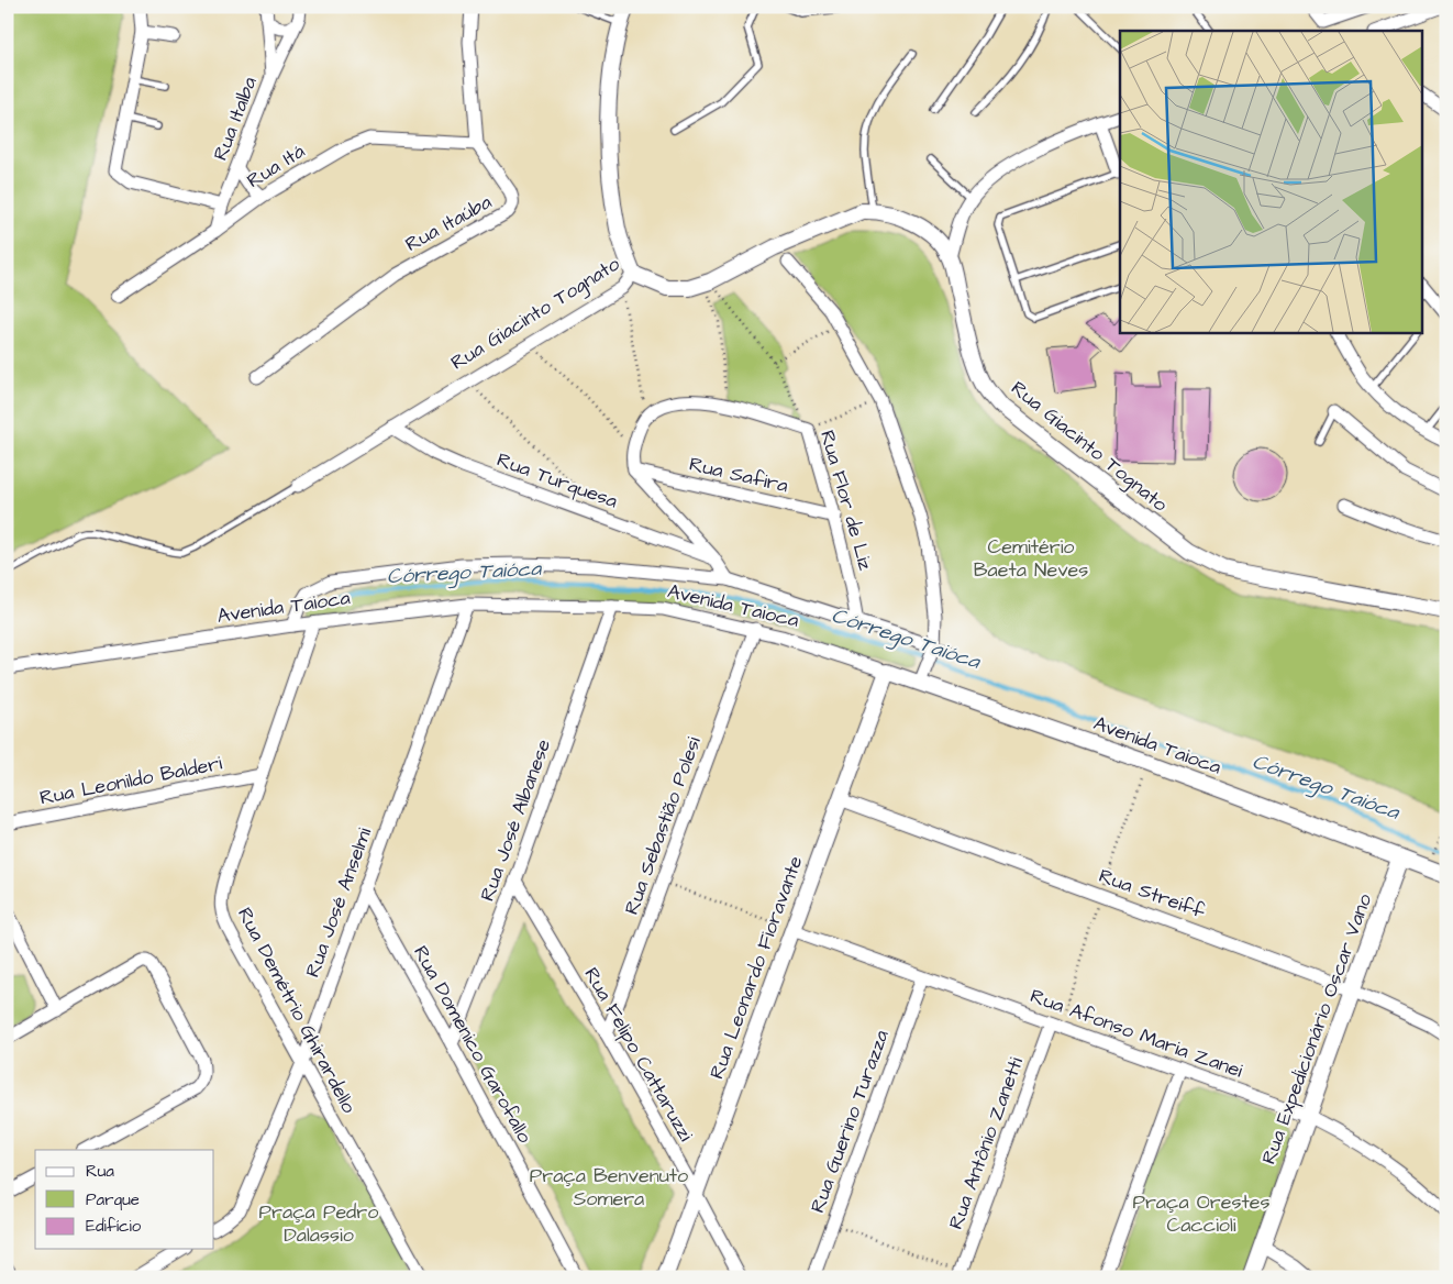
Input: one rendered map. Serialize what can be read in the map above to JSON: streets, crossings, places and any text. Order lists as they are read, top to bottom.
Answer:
{
  "streets": {
    "main road": ["Avenida Taioca", "Rua Expedicionário Oscar Vano"],
    "street": [
      "Rua Italba",
      "Rua Itá",
      "Rua Itaúba",
      "Rua Giacinto Tognato",
      "Rua Safira",
      "Rua Turquesa",
      "Rua Flor de Liz",
      "Rua Leonildo Balderi",
      "Rua José Albanese",
      "Rua Sebastião Polesi",
      "Rua Streiff",
      "Rua José Anselmi",
      "Rua Leonardo Fioravante",
      "Rua Demétrio Ghirardello",
      "Rua Afonso Maria Zanei",
      "Rua Domenico Garofallo",
      "Rua Felipo Cattaruzzi",
      "Rua Guerino Turazza",
      "Rua Antônio Zanetti"
    ]
  },
  "crossings": [
    ["Rua Italba", "Rua Itá"],
    ["Rua Itá", "Rua Itaúba"],
    ["Rua Giacinto Tognato", "Rua Turquesa"],
    ["Rua Safira", "Rua Flor de Liz"],
    ["Avenida Taioca", "Rua José Albanese"],
    ["Avenida Taioca", "Rua Sebastião Polesi"],
    ["Avenida Taioca", "Rua José Anselmi"],
    ["Avenida Taioca", "Rua Leonardo Fioravante"],
    ["Avenida Taioca", "Rua Demétrio Ghirardello"],
    ["Avenida Taioca", "Rua Expedicionário Oscar Vano"],
    ["Rua Leonildo Balderi", "Rua Demétrio Ghirardello"],
    ["Rua José Albanese", "Rua Domenico Garofallo"],
    ["Rua José Albanese", "Rua Felipo Cattaruzzi"],
    ["Rua Sebastião Polesi", "Rua Felipo Cattaruzzi"],
    ["Rua Streiff", "Rua Leonardo Fioravante"],
    ["Rua Streiff", "Rua Expedicionário Oscar Vano"],
    ["Rua José Anselmi", "Rua Demétrio Ghirardello"],
    ["Rua José Anselmi", "Rua Domenico Garofallo"],
    ["Rua Leonardo Fioravante", "Rua Afonso Maria Zanei"],
    ["Rua Leonardo Fioravante", "Rua Felipo Cattaruzzi"],
    ["Rua Expedicionário Oscar Vano", "Rua Afonso Maria Zanei"],
    ["Rua Afonso Maria Zanei", "Rua Guerino Turazza"],
    ["Rua Afonso Maria Zanei", "Rua Antônio Zanetti"]
  ],
  "water": ["Córrego Taióca"],
  "parks": [
    "Cemitério Baeta Neves",
    "Praça Benvenuto Somera",
    "Praça Orestes Caccioli",
    "Praça Pedro Dalassio"
  ],
  "legend": ["Rua", "Parque", "Edifício"]
}
